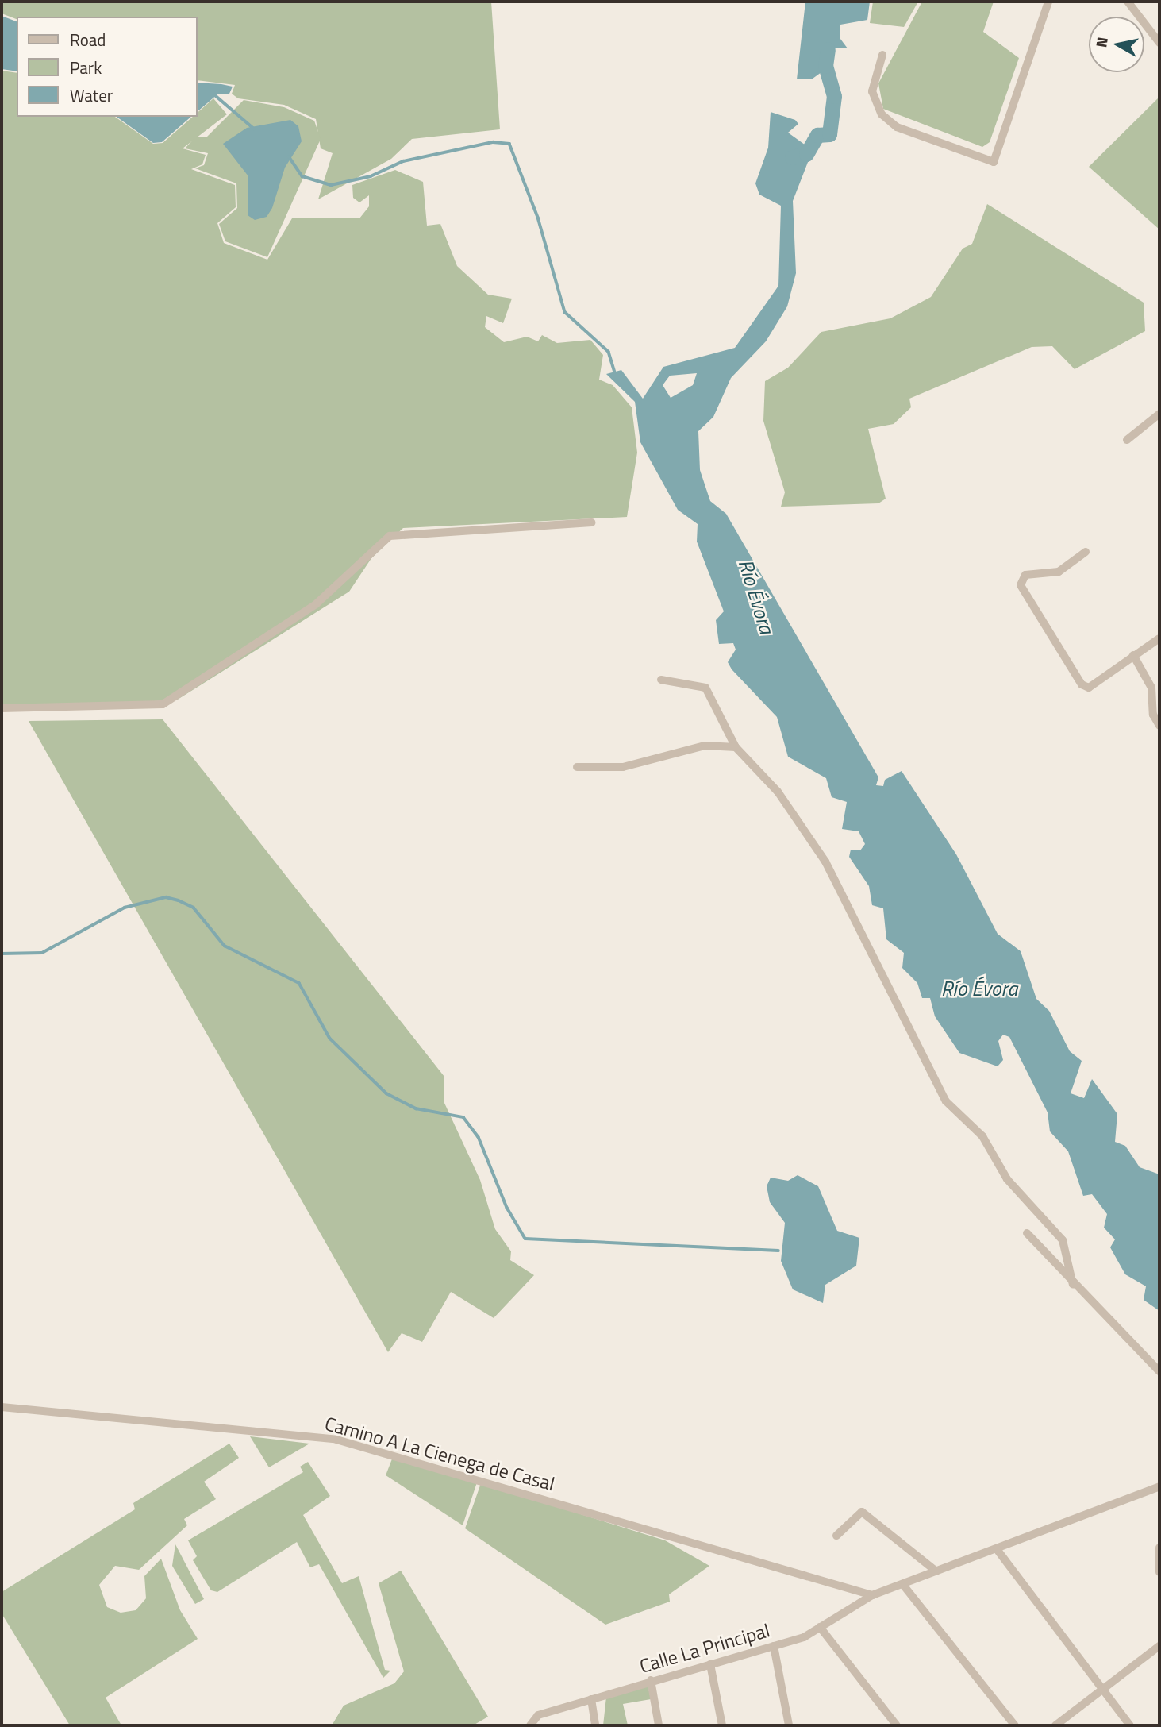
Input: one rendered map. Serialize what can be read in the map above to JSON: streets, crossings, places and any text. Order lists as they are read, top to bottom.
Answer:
{
  "streets": {
    "street": ["Camino A La Cienega de Casal", "Calle La Principal"]
  },
  "crossings": [
    ["Camino A La Cienega de Casal", "Calle La Principal"]
  ],
  "water": ["Río Évora"],
  "legend": ["Road", "Park", "Water"],
  "north": "left"
}
